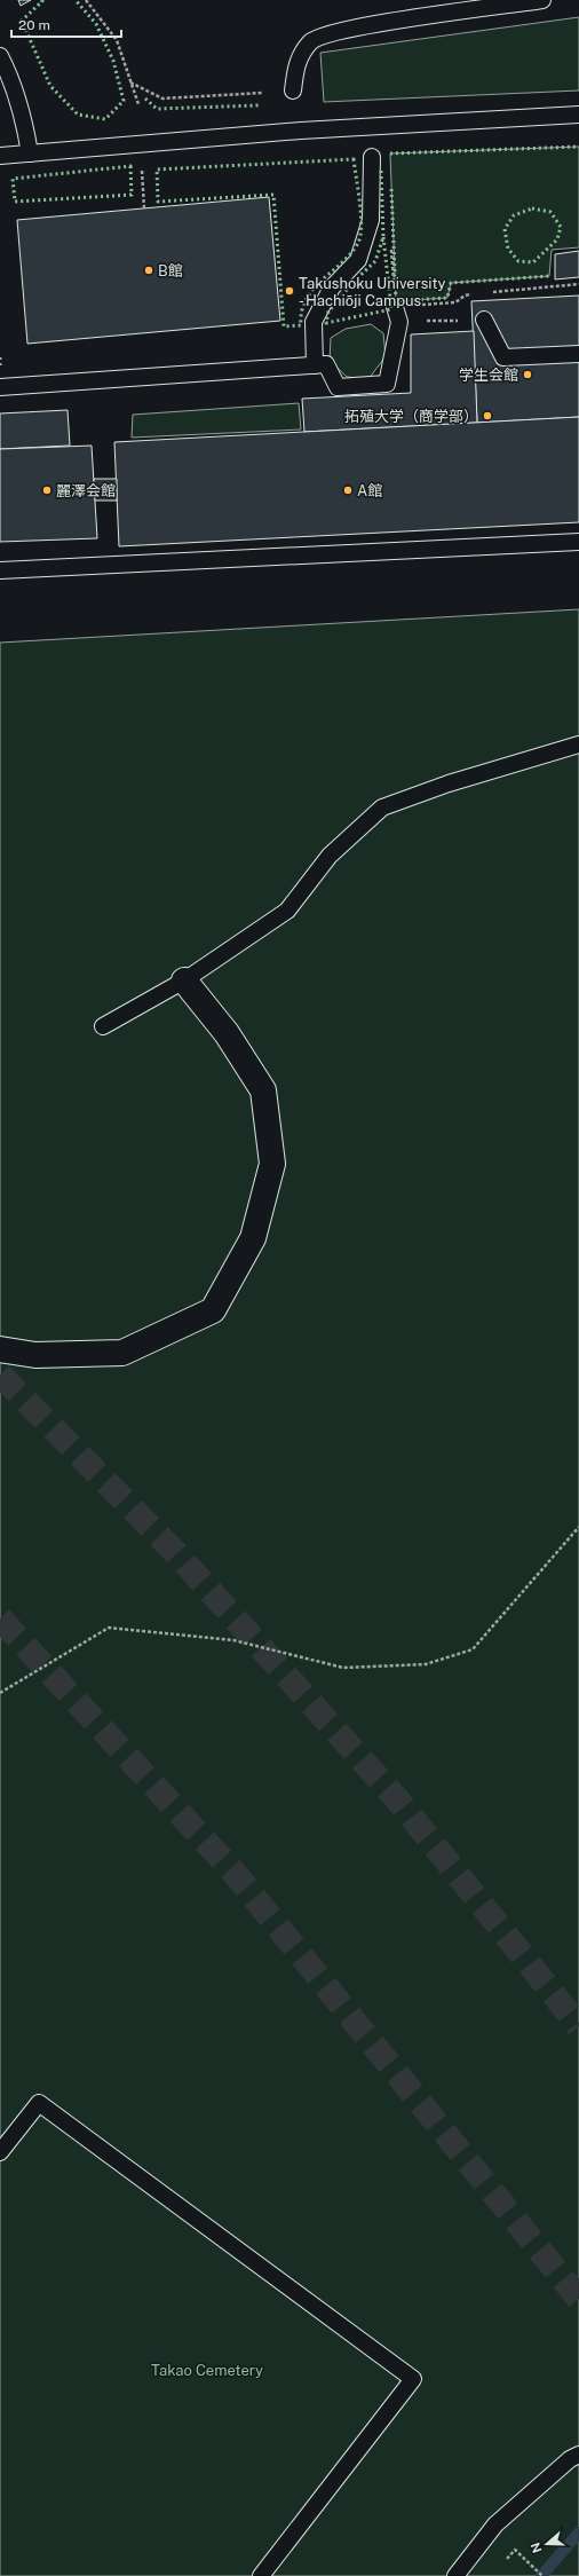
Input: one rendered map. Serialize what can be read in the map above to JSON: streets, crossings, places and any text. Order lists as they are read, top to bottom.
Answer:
{
  "parks": ["Takao Cemetery"],
  "places": [
    "B館",
    "Takushoku University - Hachiōji Campus",
    "学生会館",
    "拓殖大学（商学部）",
    "麗澤会館",
    "A館"
  ],
  "scale_bar": "20 m",
  "north": "left"
}
